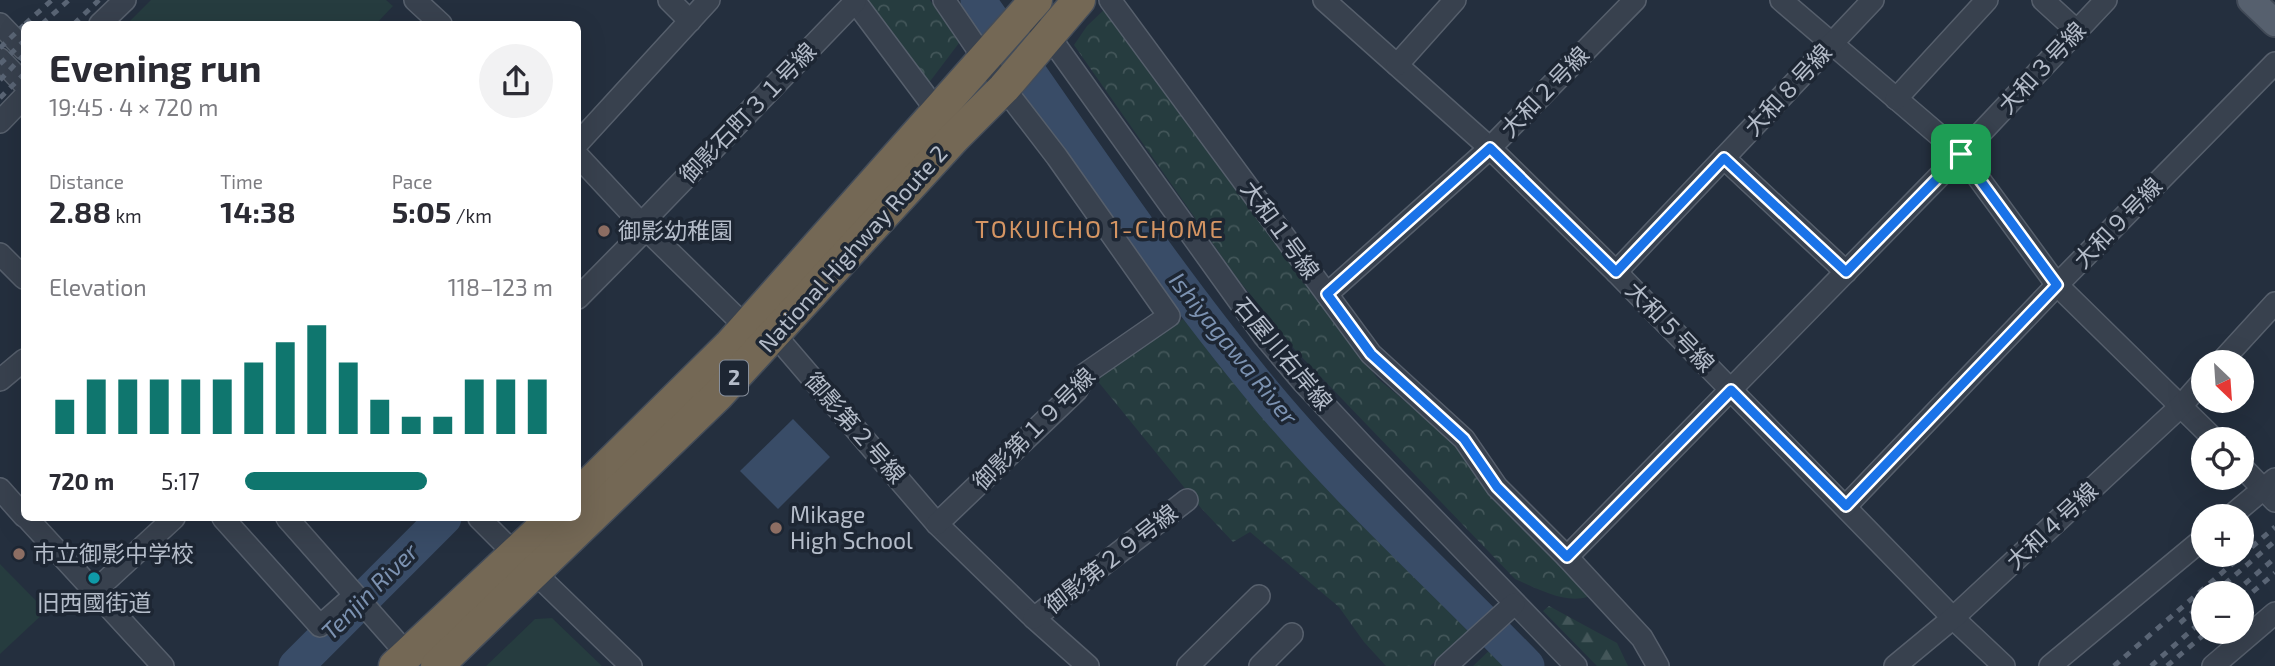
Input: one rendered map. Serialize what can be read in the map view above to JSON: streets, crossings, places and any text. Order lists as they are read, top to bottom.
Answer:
{
  "streets": {
    "highway": ["National Highway Route 2", "2"],
    "street": [
      "大和３号線",
      "大和８号線",
      "大和２号線",
      "御影石町３１号線",
      "大和９号線",
      "大和１号線",
      "大和５号線",
      "石屋川右岸線",
      "御影第２号線",
      "御影第１９号線",
      "大和４号線",
      "御影第２９号線"
    ]
  },
  "crossings": [
    ["大和３号線", "大和１号線"],
    ["大和３号線", "大和５号線"],
    ["大和８号線", "大和５号線"],
    ["大和２号線", "大和１号線"],
    ["大和２号線", "大和５号線"],
    ["御影石町３１号線", "御影第２号線"],
    ["大和９号線", "大和５号線"],
    ["National Highway Route 2", "石屋川右岸線"],
    ["National Highway Route 2", "御影第２号線"],
    ["National Highway Route 2", "御影第１９号線"],
    ["大和５号線", "大和４号線"],
    ["石屋川右岸線", "御影第１９号線"],
    ["御影第２号線", "御影第１９号線"],
    ["御影第２号線", "御影第２９号線"]
  ],
  "districts": ["TOKUICHO 1-CHOME"],
  "water": ["Ishiyagawa River", "Tenjin River"],
  "places": [
    "御影幼稚園",
    "Mikage High School",
    "市立御影中学校",
    "旧西國街道"
  ],
  "north": "bottom right",
  "page": {
    "heading": ["Evening run", "19:45 · 4 × 720 m"],
    "stats": [
      ["Distance", "2.88 km"],
      ["Time", "14:38"],
      ["Pace", "5:05 /km"]
    ],
    "chart": ["Elevation", "118–123 m"],
    "map_buttons": ["+", "−"],
    "list": [
      {
        "name": "720 m",
        "note": "5:17"
      }
    ]
  }
}
